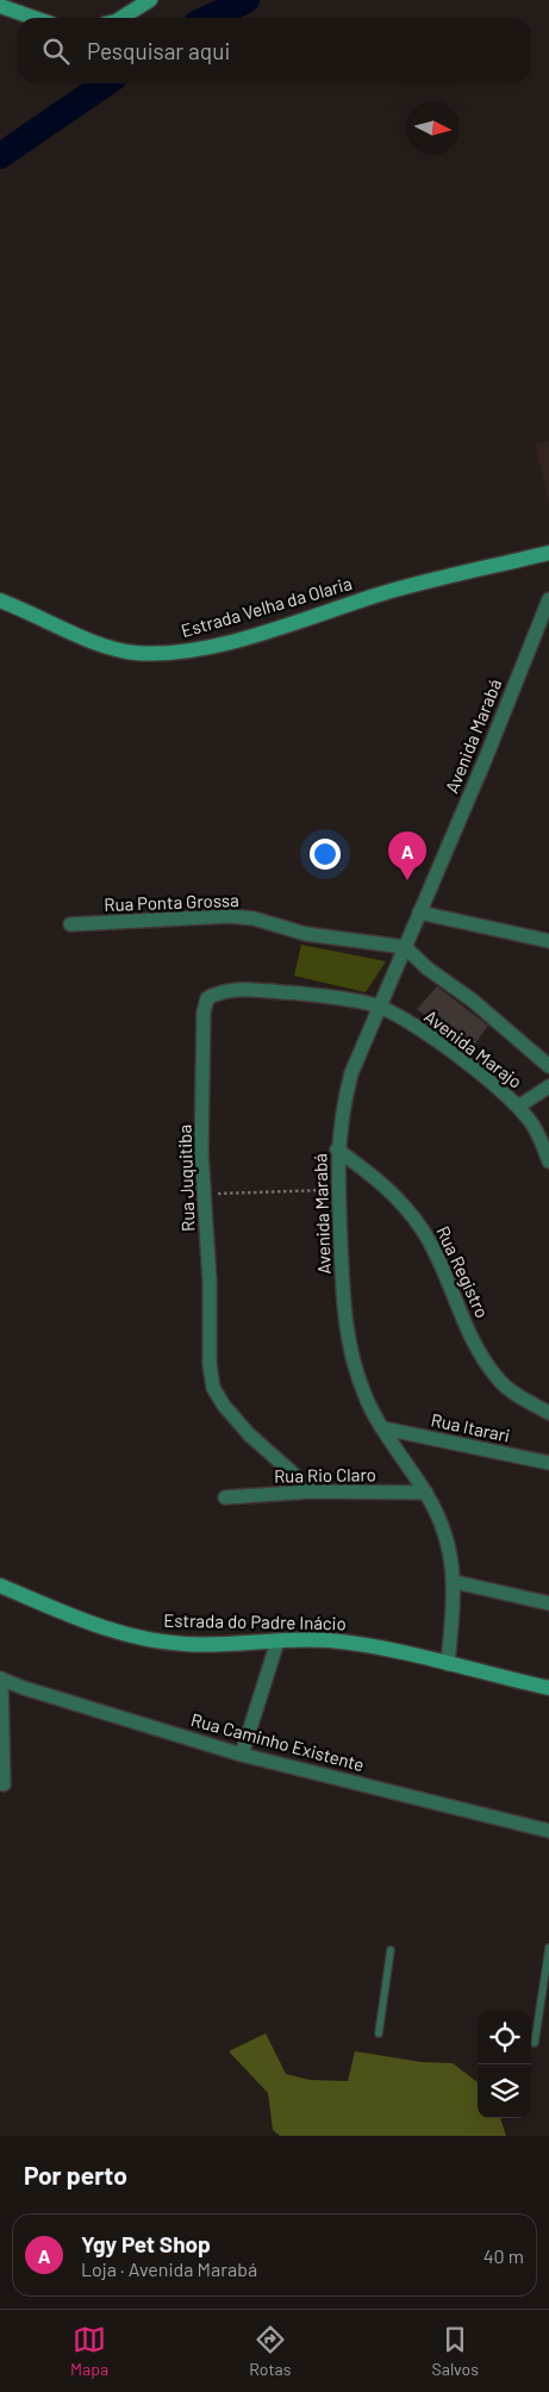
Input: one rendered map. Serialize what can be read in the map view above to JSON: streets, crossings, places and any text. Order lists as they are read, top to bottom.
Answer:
{
  "streets": {
    "street": [
      "Estrada Velha da Olaria",
      "Avenida Marabá",
      "Rua Ponta Grossa",
      "Avenida Marajo",
      "Rua Juquitiba",
      "Rua Registro",
      "Rua Itarari",
      "Rua Rio Claro",
      "Estrada do Padre Inácio",
      "Rua Caminho Existente"
    ]
  },
  "crossings": [
    ["Avenida Marabá", "Rua Ponta Grossa"],
    ["Avenida Marabá", "Avenida Marajo"],
    ["Avenida Marabá", "Rua Juquitiba"],
    ["Avenida Marabá", "Rua Registro"],
    ["Avenida Marabá", "Rua Itarari"],
    ["Avenida Marabá", "Rua Rio Claro"],
    ["Avenida Marabá", "Estrada do Padre Inácio"],
    ["Avenida Marajo", "Rua Juquitiba"],
    ["Rua Juquitiba", "Rua Rio Claro"]
  ],
  "north": "right",
  "page": {
    "search": "Pesquisar aqui",
    "pins": "A",
    "heading": "Por perto",
    "list": [
      {
        "mark": "A",
        "name": "Ygy Pet Shop",
        "note": "Loja · Avenida Marabá",
        "value": "40 m"
      }
    ],
    "nav": ["Mapa", "Rotas", "Salvos"]
  }
}
